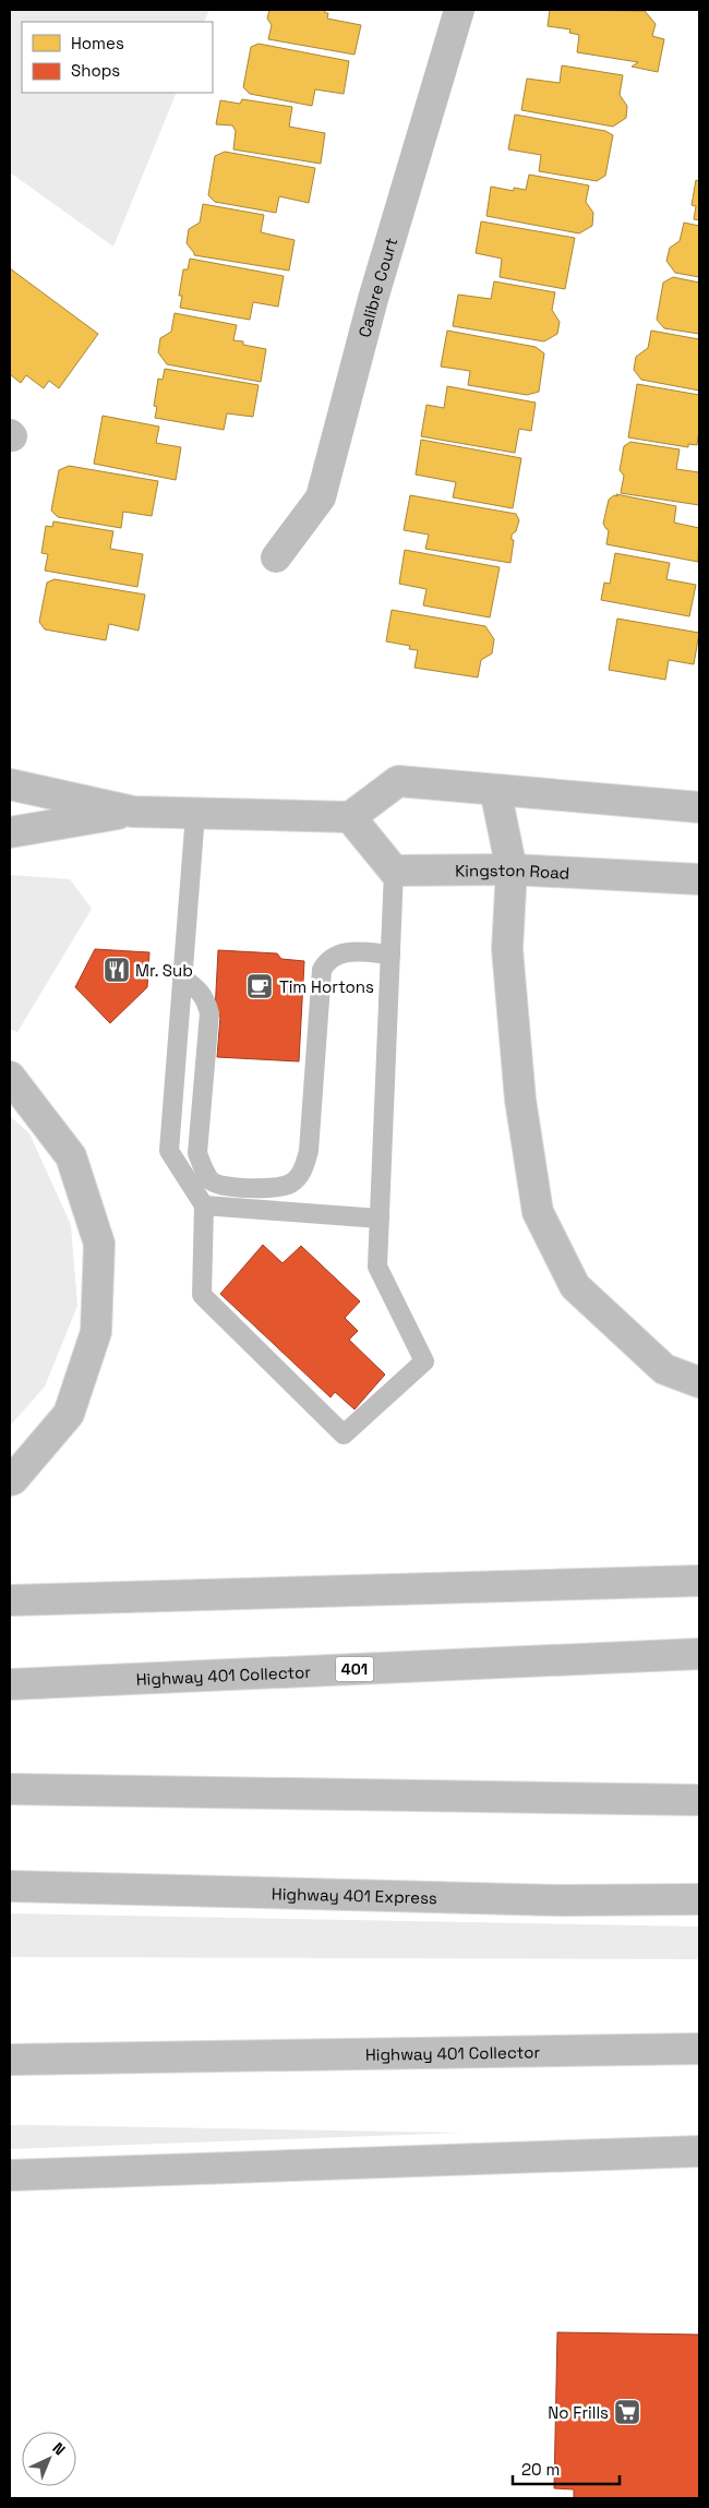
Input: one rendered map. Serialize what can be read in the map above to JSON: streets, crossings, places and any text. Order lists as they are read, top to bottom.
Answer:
{
  "streets": {
    "main road": [
      "Calibre Court",
      "Kingston Road",
      "401",
      "Highway 401 Collector",
      "Highway 401 Express"
    ]
  },
  "places": {
    "restaurant": ["Mr. Sub"],
    "cafe": ["Tim Hortons"],
    "supermarket": ["No Frills"]
  },
  "legend": ["Homes", "Shops"],
  "scale_bar": "20 m",
  "north": "top right"
}
